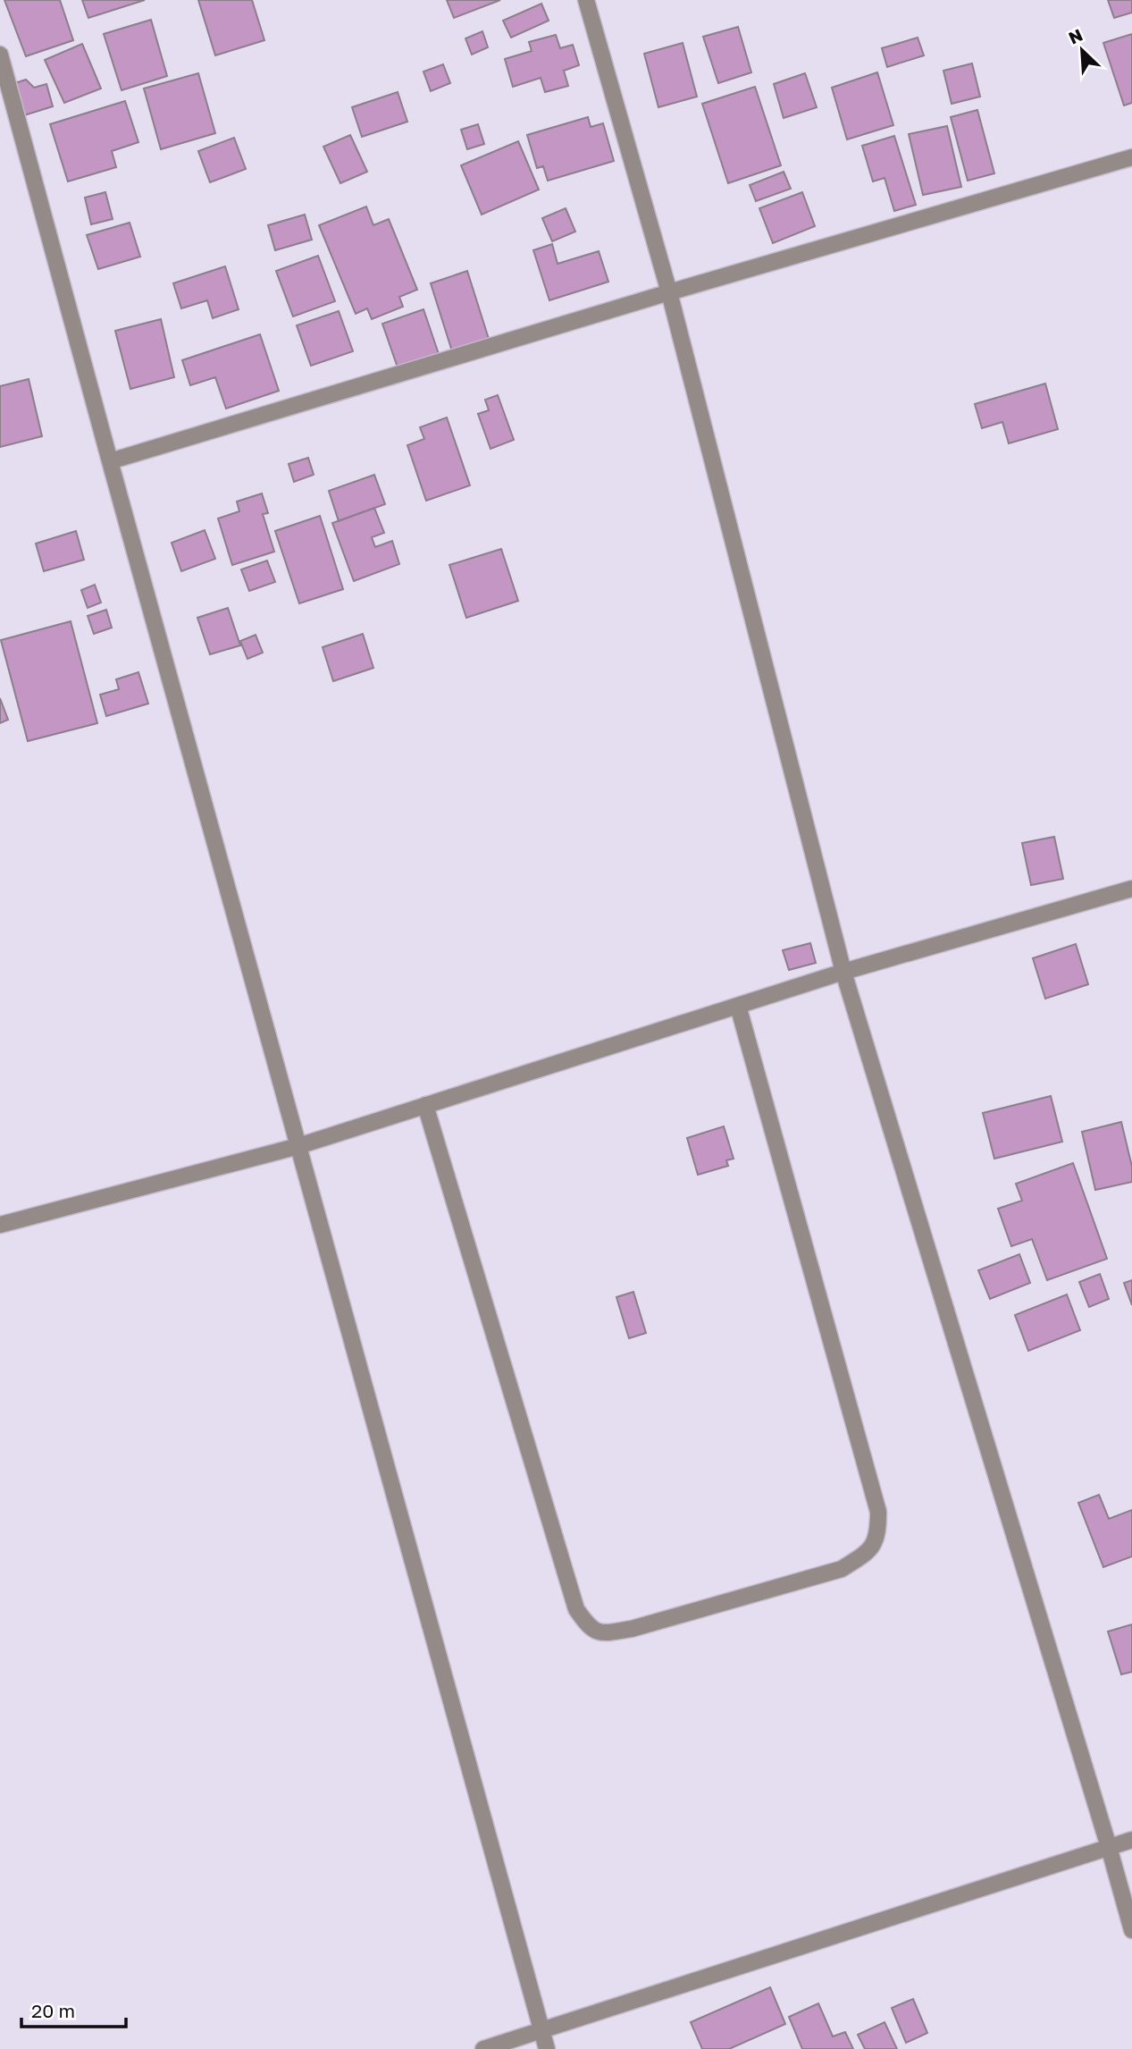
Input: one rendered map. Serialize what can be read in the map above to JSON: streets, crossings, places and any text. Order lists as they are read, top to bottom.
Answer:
{
  "scale_bar": "20 m",
  "north": "top left"
}
